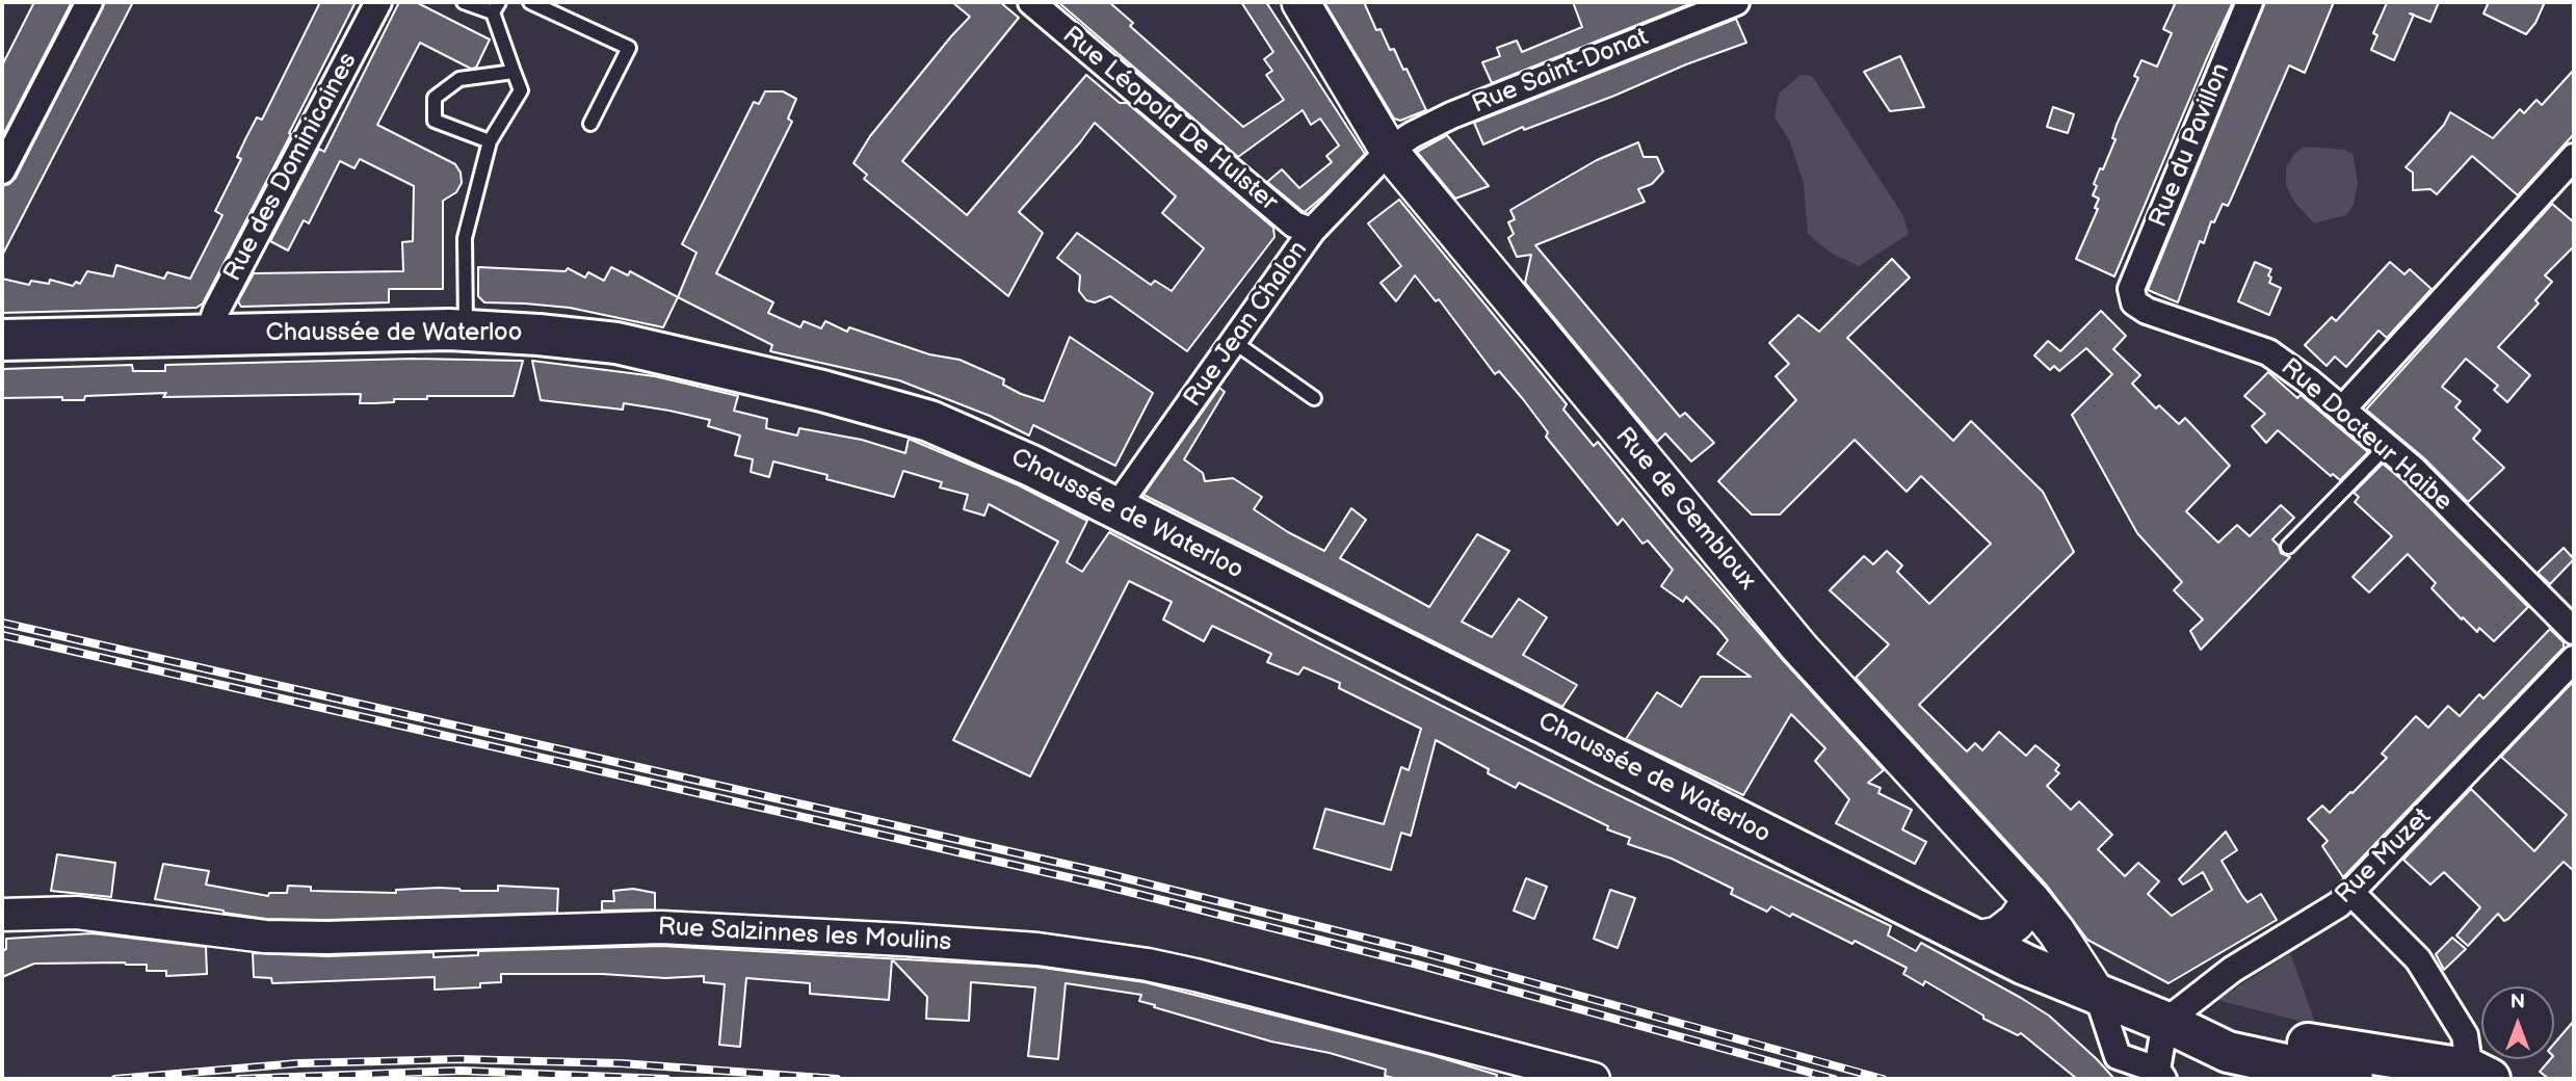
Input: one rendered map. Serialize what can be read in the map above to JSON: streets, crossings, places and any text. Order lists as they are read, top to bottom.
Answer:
{
  "streets": {
    "main road": ["Chaussée de Waterloo", "Rue de Gembloux"],
    "street": [
      "Rue Saint-Donat",
      "Rue Léopold De Hulster",
      "Rue du Pavillon",
      "Rue des Dominicaines",
      "Rue Jean Chalon",
      "Rue Docteur Haibe",
      "Rue Muzet",
      "Rue Salzinnes les Moulins"
    ]
  },
  "crossings": [
    ["Rue Saint-Donat", "Rue Jean Chalon"],
    ["Rue Saint-Donat", "Rue de Gembloux"],
    ["Rue Léopold De Hulster", "Rue Jean Chalon"],
    ["Rue du Pavillon", "Rue Docteur Haibe"],
    ["Rue des Dominicaines", "Chaussée de Waterloo"],
    ["Rue Jean Chalon", "Chaussée de Waterloo"],
    ["Rue Jean Chalon", "Rue de Gembloux"],
    ["Chaussée de Waterloo", "Rue de Gembloux"],
    ["Chaussée de Waterloo", "Rue Muzet"]
  ],
  "north": "top"
}
